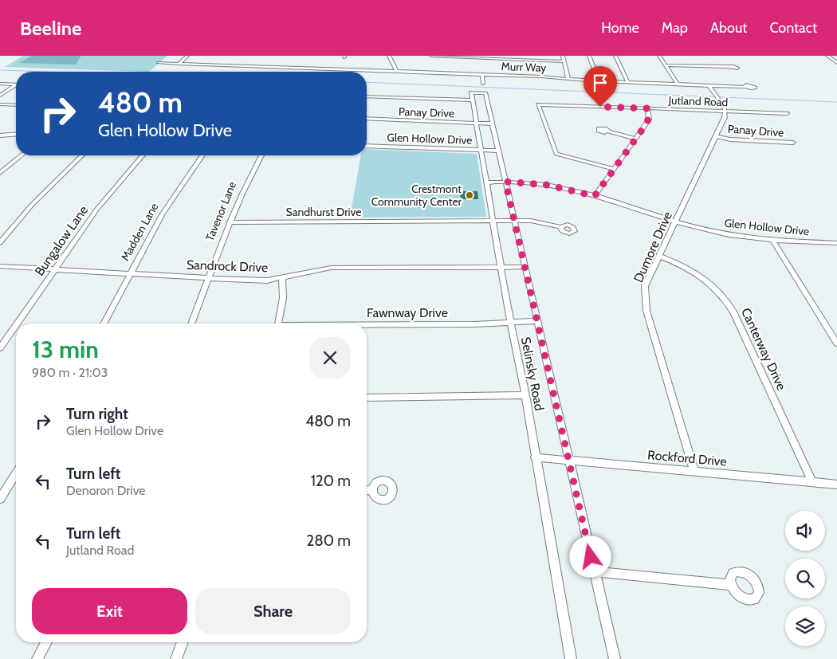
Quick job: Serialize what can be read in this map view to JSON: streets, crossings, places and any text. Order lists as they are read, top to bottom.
{
  "streets": {
    "street": [
      "Murr Way",
      "Jutland Road",
      "Panay Drive",
      "Glen Hollow Drive",
      "Tavenor Lane",
      "Sandhurst Drive",
      "Madden Lane",
      "Bungalow Lane",
      "Dumore Drive",
      "Sandrock Drive",
      "Fawnway Drive",
      "Canterway Drive",
      "Selinsky Road",
      "Rockford Drive"
    ]
  },
  "crossings": [
    ["Jutland Road", "Dumore Drive"],
    ["Panay Drive", "Dumore Drive"],
    ["Panay Drive", "Selinsky Road"],
    ["Glen Hollow Drive", "Dumore Drive"],
    ["Glen Hollow Drive", "Selinsky Road"],
    ["Tavenor Lane", "Sandhurst Drive"],
    ["Tavenor Lane", "Sandrock Drive"],
    ["Sandhurst Drive", "Selinsky Road"],
    ["Madden Lane", "Sandrock Drive"],
    ["Bungalow Lane", "Sandrock Drive"],
    ["Dumore Drive", "Canterway Drive"],
    ["Dumore Drive", "Rockford Drive"],
    ["Sandrock Drive", "Selinsky Road"],
    ["Fawnway Drive", "Selinsky Road"],
    ["Canterway Drive", "Rockford Drive"],
    ["Selinsky Road", "Rockford Drive"]
  ],
  "places": ["Crestmont Community Center"],
  "page": {
    "header": "Beeline",
    "nav": [
      "Home",
      "Map",
      "About",
      "Contact"
    ],
    "turn": ["480 m", "Glen Hollow Drive"],
    "heading": ["13 min", "980 m · 21:03"],
    "list": [
      {
        "name": "Turn right",
        "note": "Glen Hollow Drive",
        "value": "480 m"
      },
      {
        "name": "Turn left",
        "note": "Denoron Drive",
        "value": "120 m"
      },
      {
        "name": "Turn left",
        "note": "Jutland Road",
        "value": "280 m"
      }
    ],
    "buttons": ["Exit", "Share"]
  }
}
